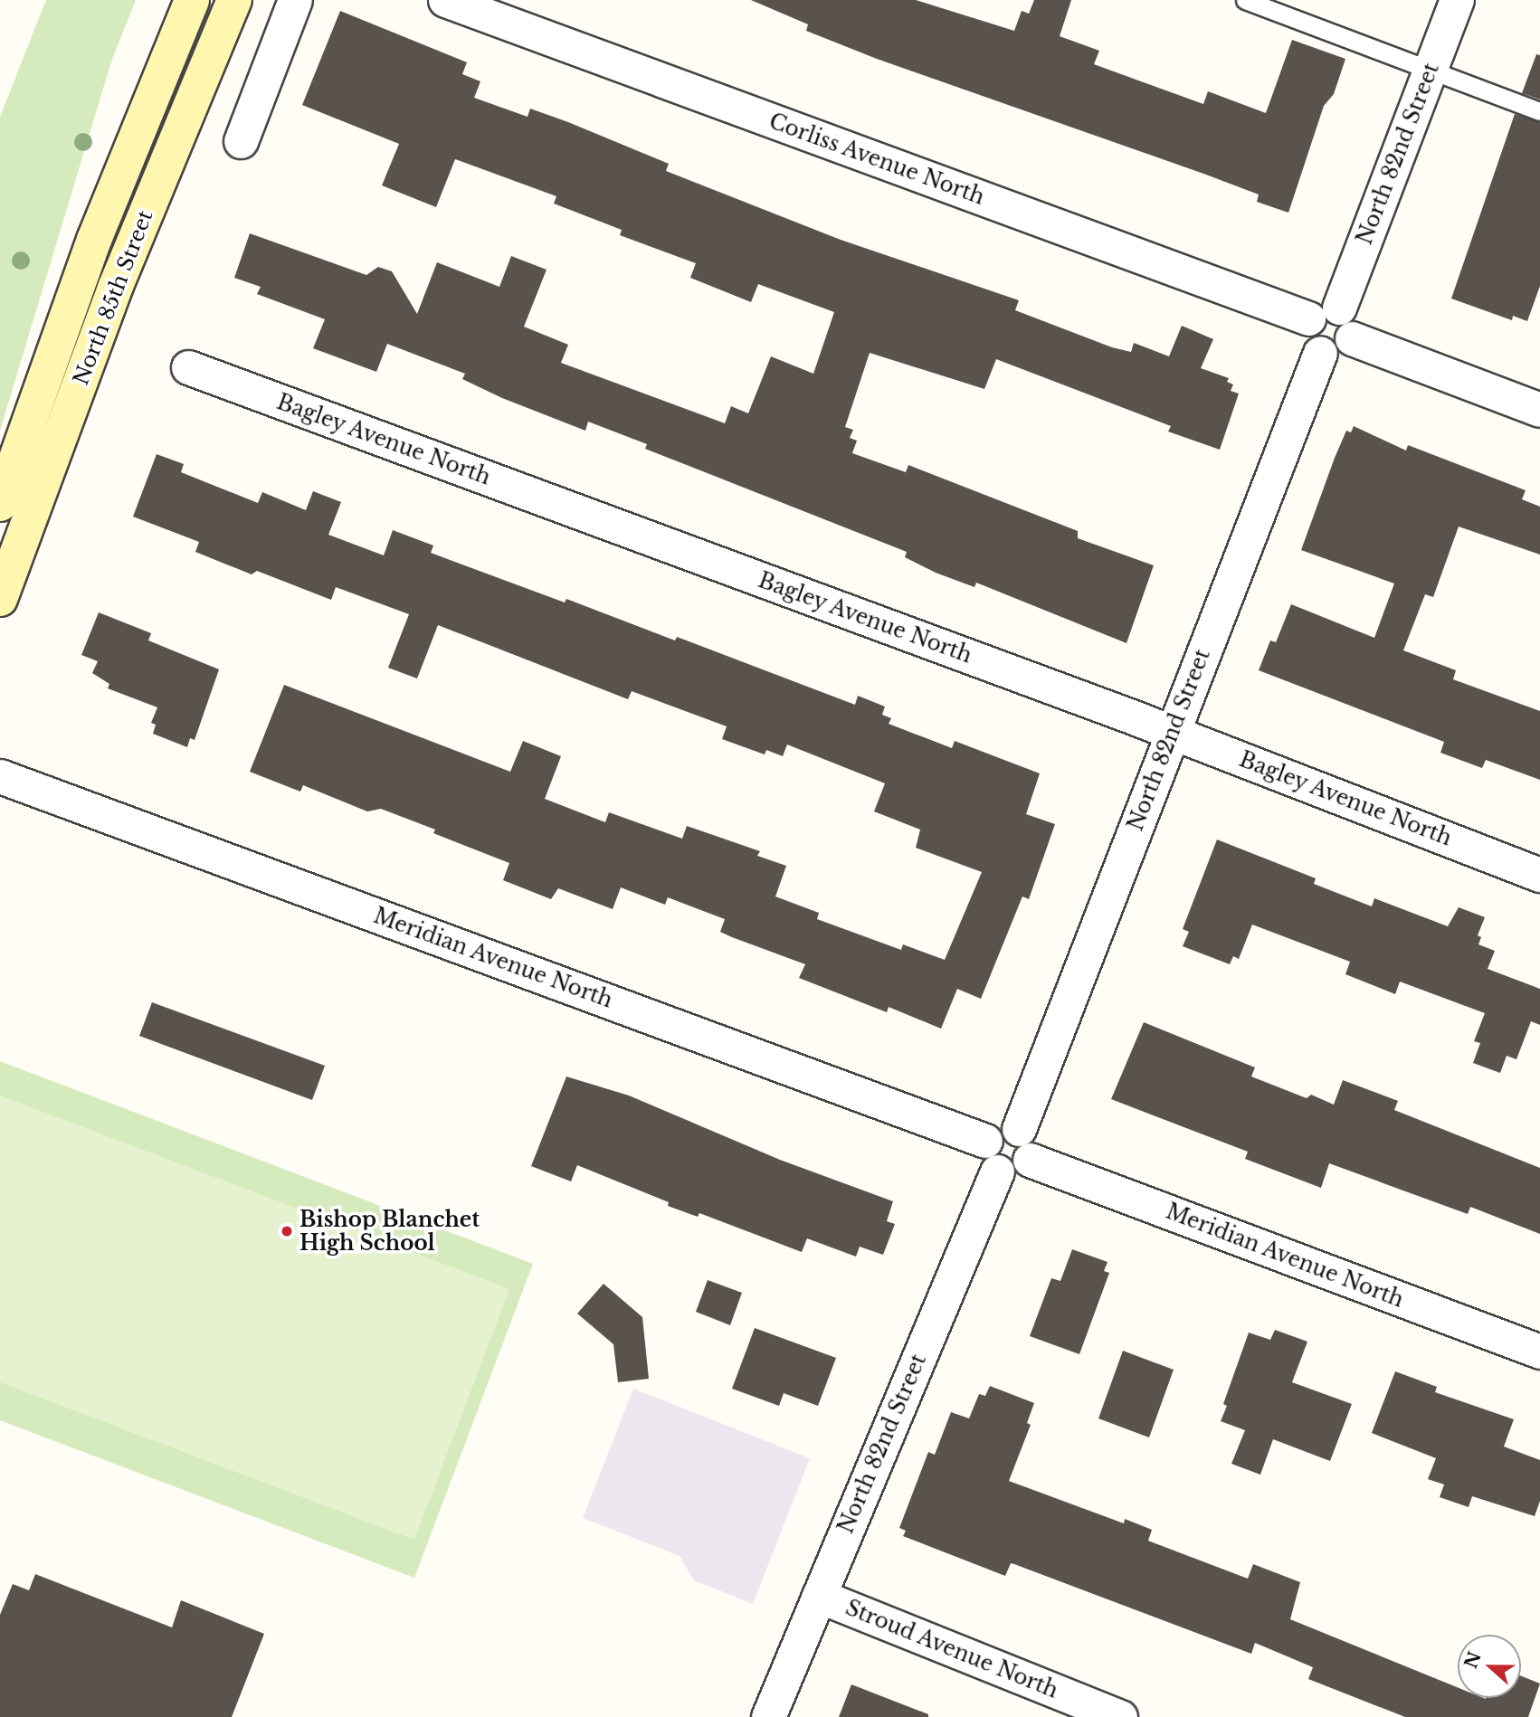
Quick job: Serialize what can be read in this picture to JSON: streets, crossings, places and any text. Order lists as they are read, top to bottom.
{
  "streets": {
    "main road": ["North 85th Street"],
    "street": [
      "North 82nd Street",
      "Corliss Avenue North",
      "Bagley Avenue North",
      "Meridian Avenue North",
      "Stroud Avenue North"
    ]
  },
  "crossings": [
    ["North 82nd Street", "Corliss Avenue North"],
    ["North 82nd Street", "Bagley Avenue North"],
    ["North 82nd Street", "Meridian Avenue North"],
    ["North 82nd Street", "Stroud Avenue North"]
  ],
  "places": ["Bishop Blanchet High School"],
  "north": "left"
}
